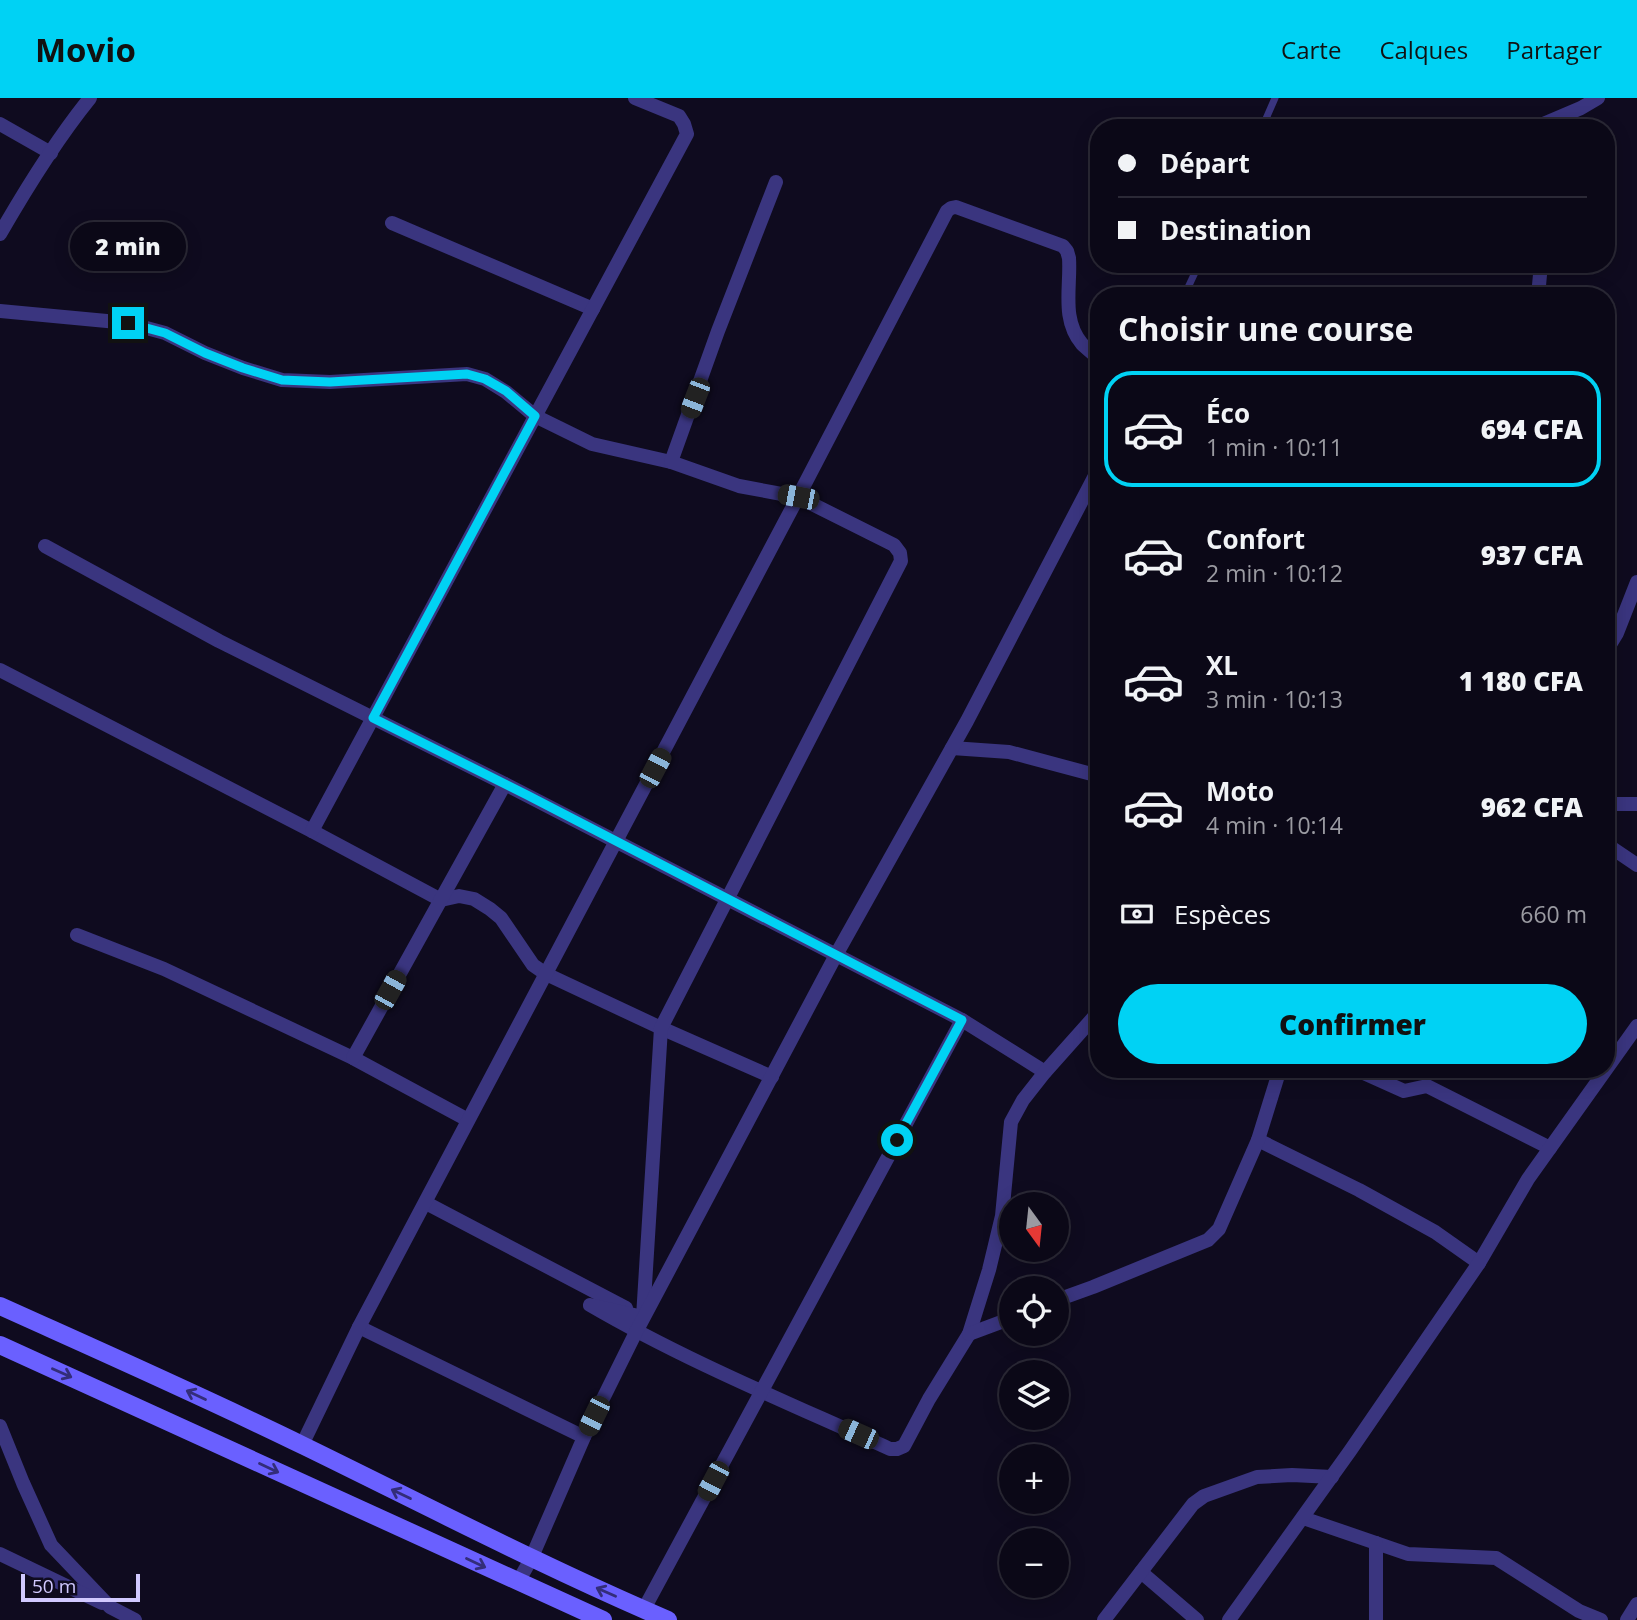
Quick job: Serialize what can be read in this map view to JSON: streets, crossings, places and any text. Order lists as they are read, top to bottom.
{
  "scale_bar": "50 m",
  "north": "bottom",
  "page": {
    "header": "Movio",
    "nav": ["Carte", "Calques", "Partager"],
    "banner": ["Départ", "Destination"],
    "bubble": "2 min",
    "heading": "Choisir une course",
    "list": [
      {
        "name": "Éco",
        "note": "1 min · 10:11",
        "value": "694 CFA"
      },
      {
        "name": "Confort",
        "note": "2 min · 10:12",
        "value": "937 CFA"
      },
      {
        "name": "XL",
        "note": "3 min · 10:13",
        "value": "1 180 CFA"
      },
      {
        "name": "Moto",
        "note": "4 min · 10:14",
        "value": "962 CFA"
      }
    ],
    "pay": ["Espèces", "660 m"],
    "buttons": "Confirmer",
    "map_buttons": ["+", "−"],
    "scale": "50 m"
  }
}
